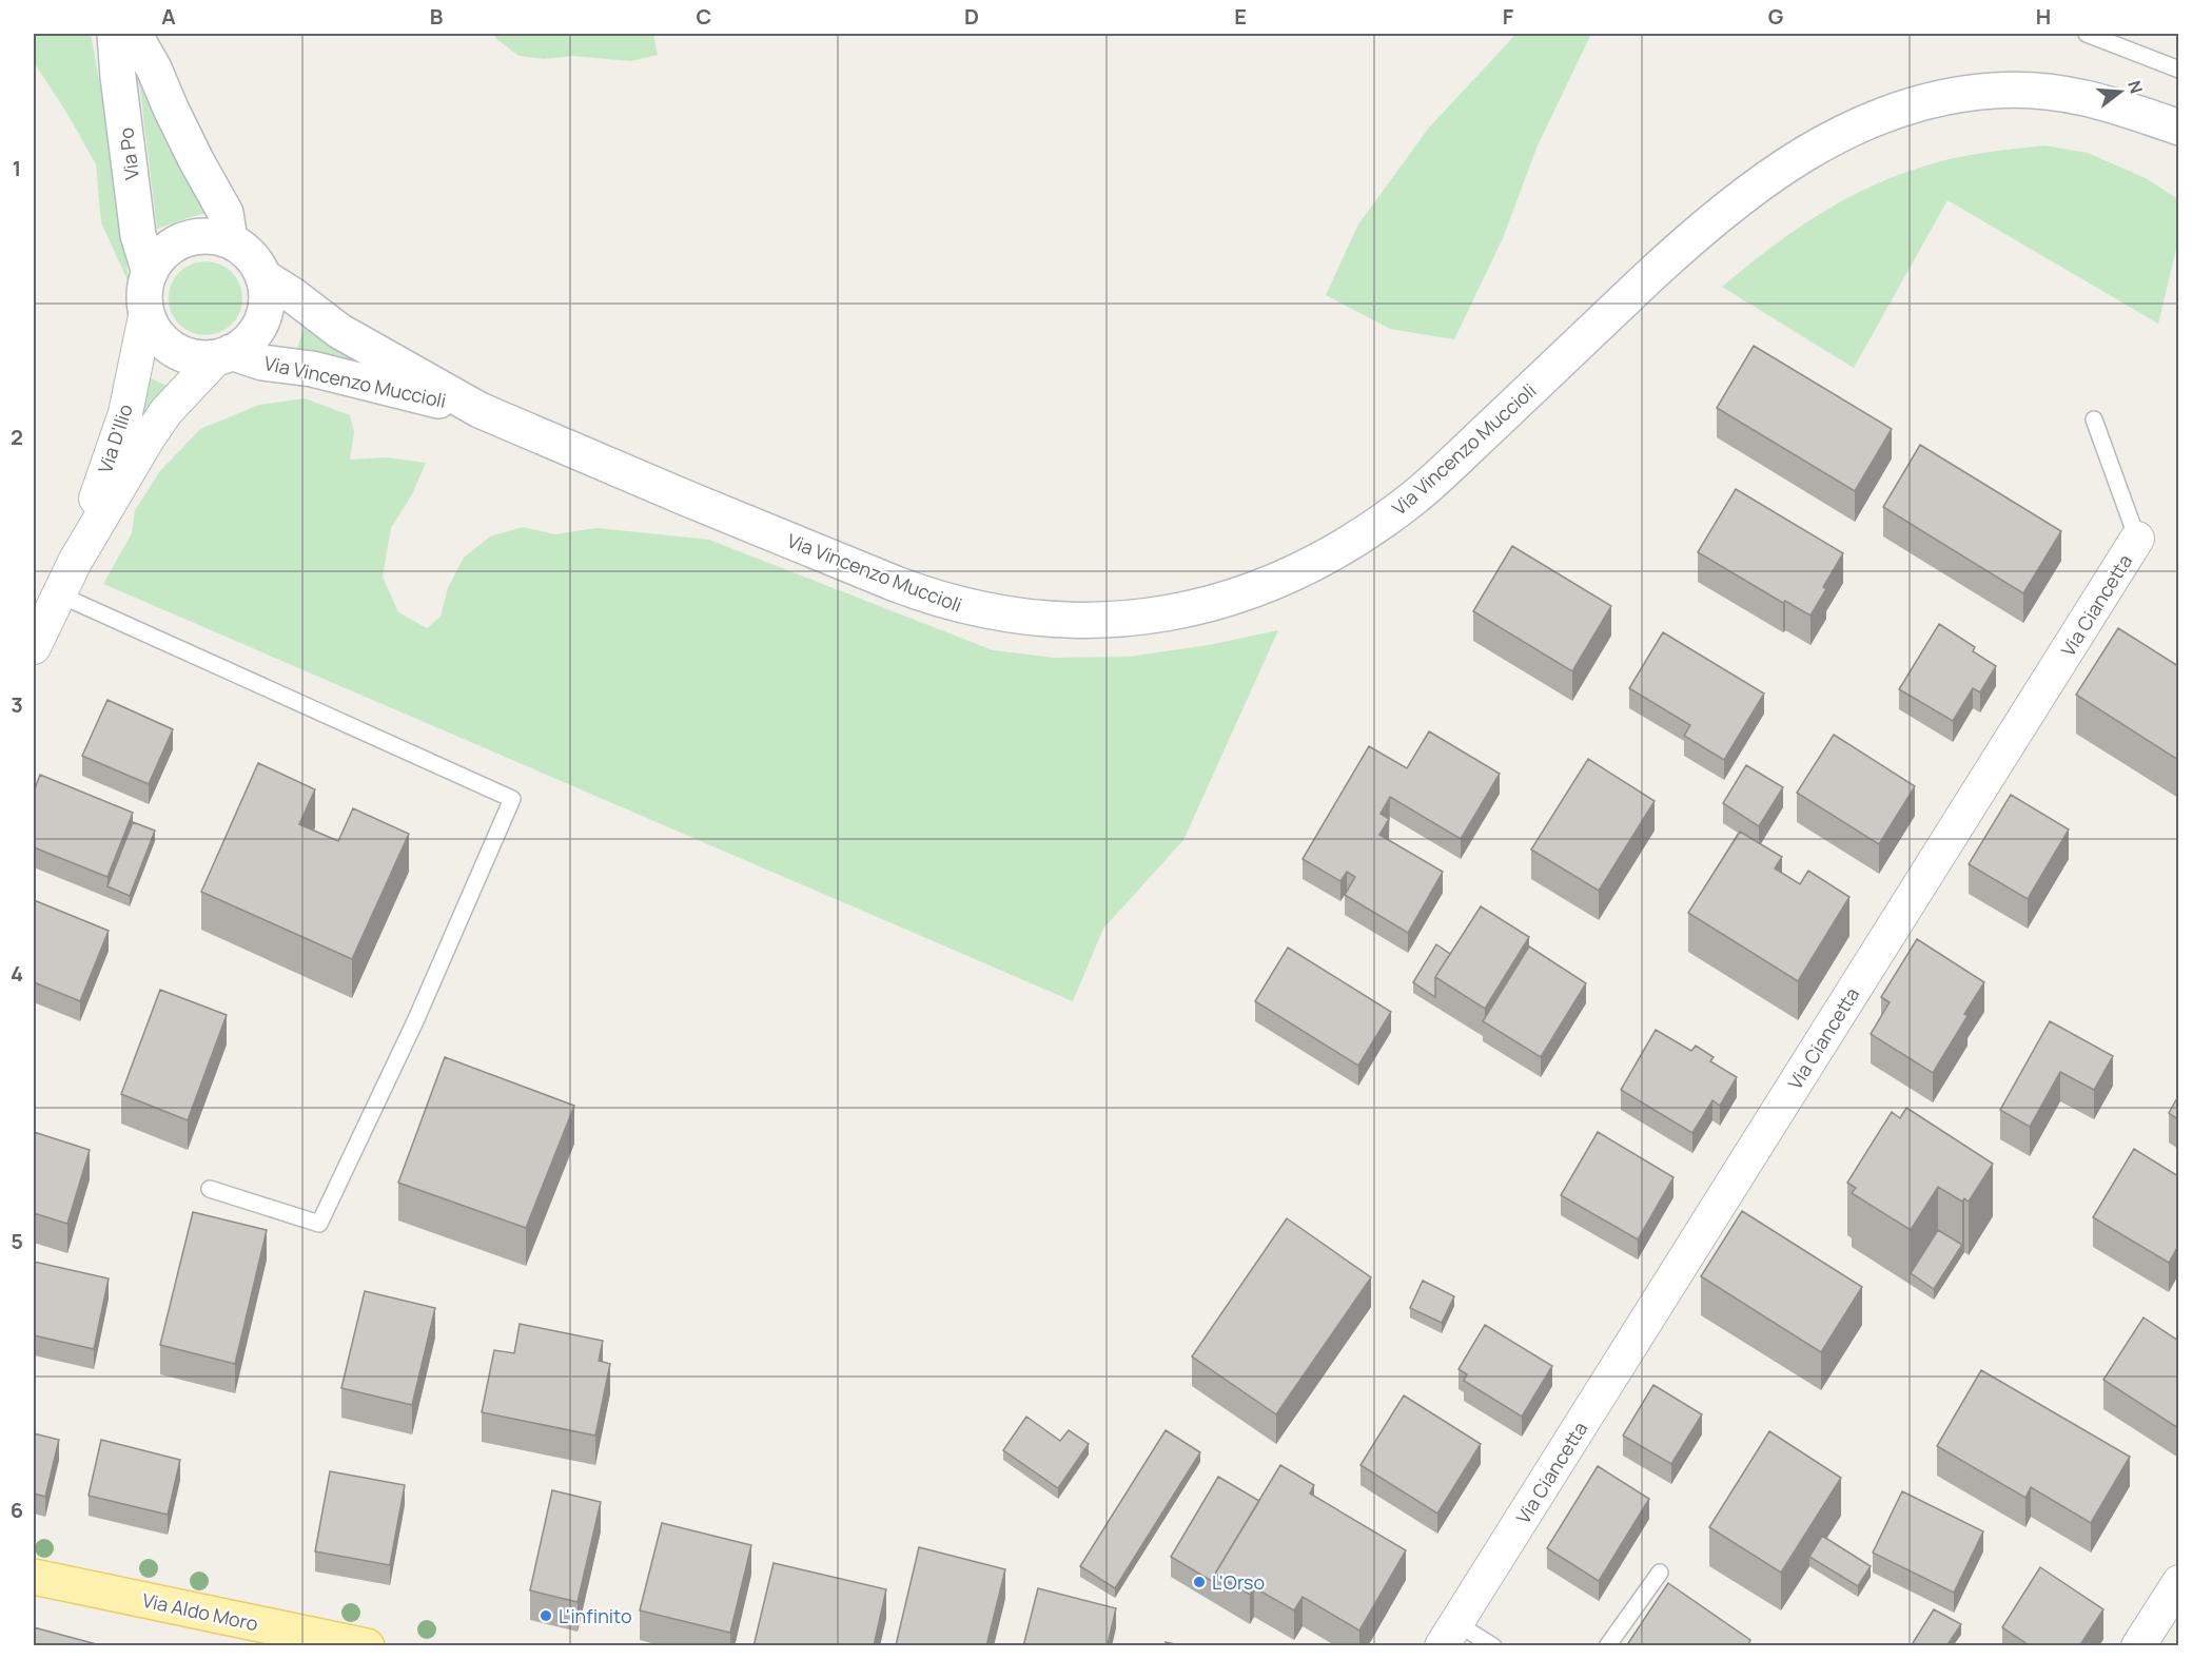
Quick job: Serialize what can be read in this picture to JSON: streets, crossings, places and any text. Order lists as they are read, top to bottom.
{
  "streets": {
    "main road": ["Via Aldo Moro"],
    "street": [
      "Via Po",
      "Via Vincenzo Muccioli",
      "Via D'Ilio",
      "Via Ciancetta"
    ]
  },
  "crossings": [
    ["Via Po", "Via Vincenzo Muccioli"],
    ["Via Po", "Via D'Ilio"],
    ["Via Vincenzo Muccioli", "Via D'Ilio"]
  ],
  "places": ["L'Orso", "L'infinito"],
  "north": "right",
  "grid": {
    "columns": [
      "A",
      "B",
      "C",
      "D",
      "E",
      "F",
      "G",
      "H"
    ],
    "rows": [
      "1",
      "2",
      "3",
      "4",
      "5",
      "6"
    ]
  }
}
